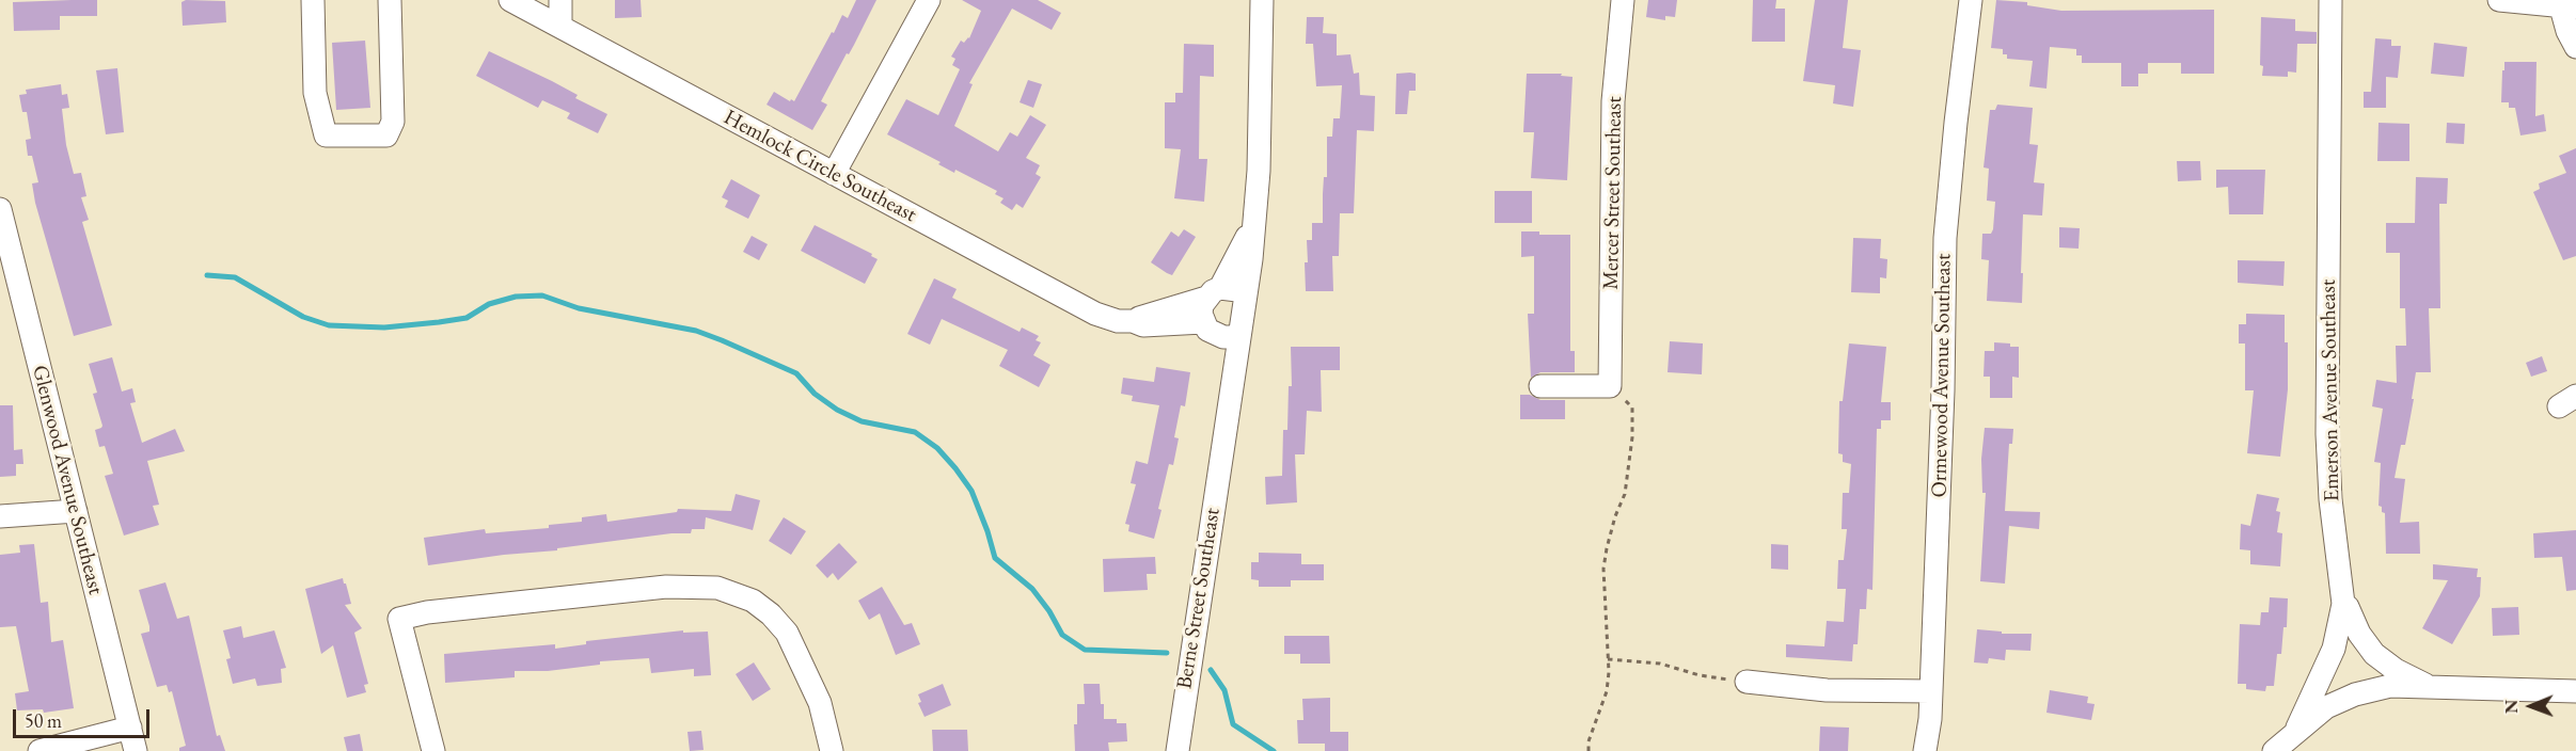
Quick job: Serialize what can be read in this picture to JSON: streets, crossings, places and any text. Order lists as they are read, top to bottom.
{
  "streets": {
    "street": [
      "Hemlock Circle Southeast",
      "Mercer Street Southeast",
      "Ormewood Avenue Southeast",
      "Emerson Avenue Southeast",
      "Glenwood Avenue Southeast",
      "Berne Street Southeast"
    ]
  },
  "crossings": [
    ["Hemlock Circle Southeast", "Berne Street Southeast"]
  ],
  "scale_bar": "50 m",
  "north": "left"
}
